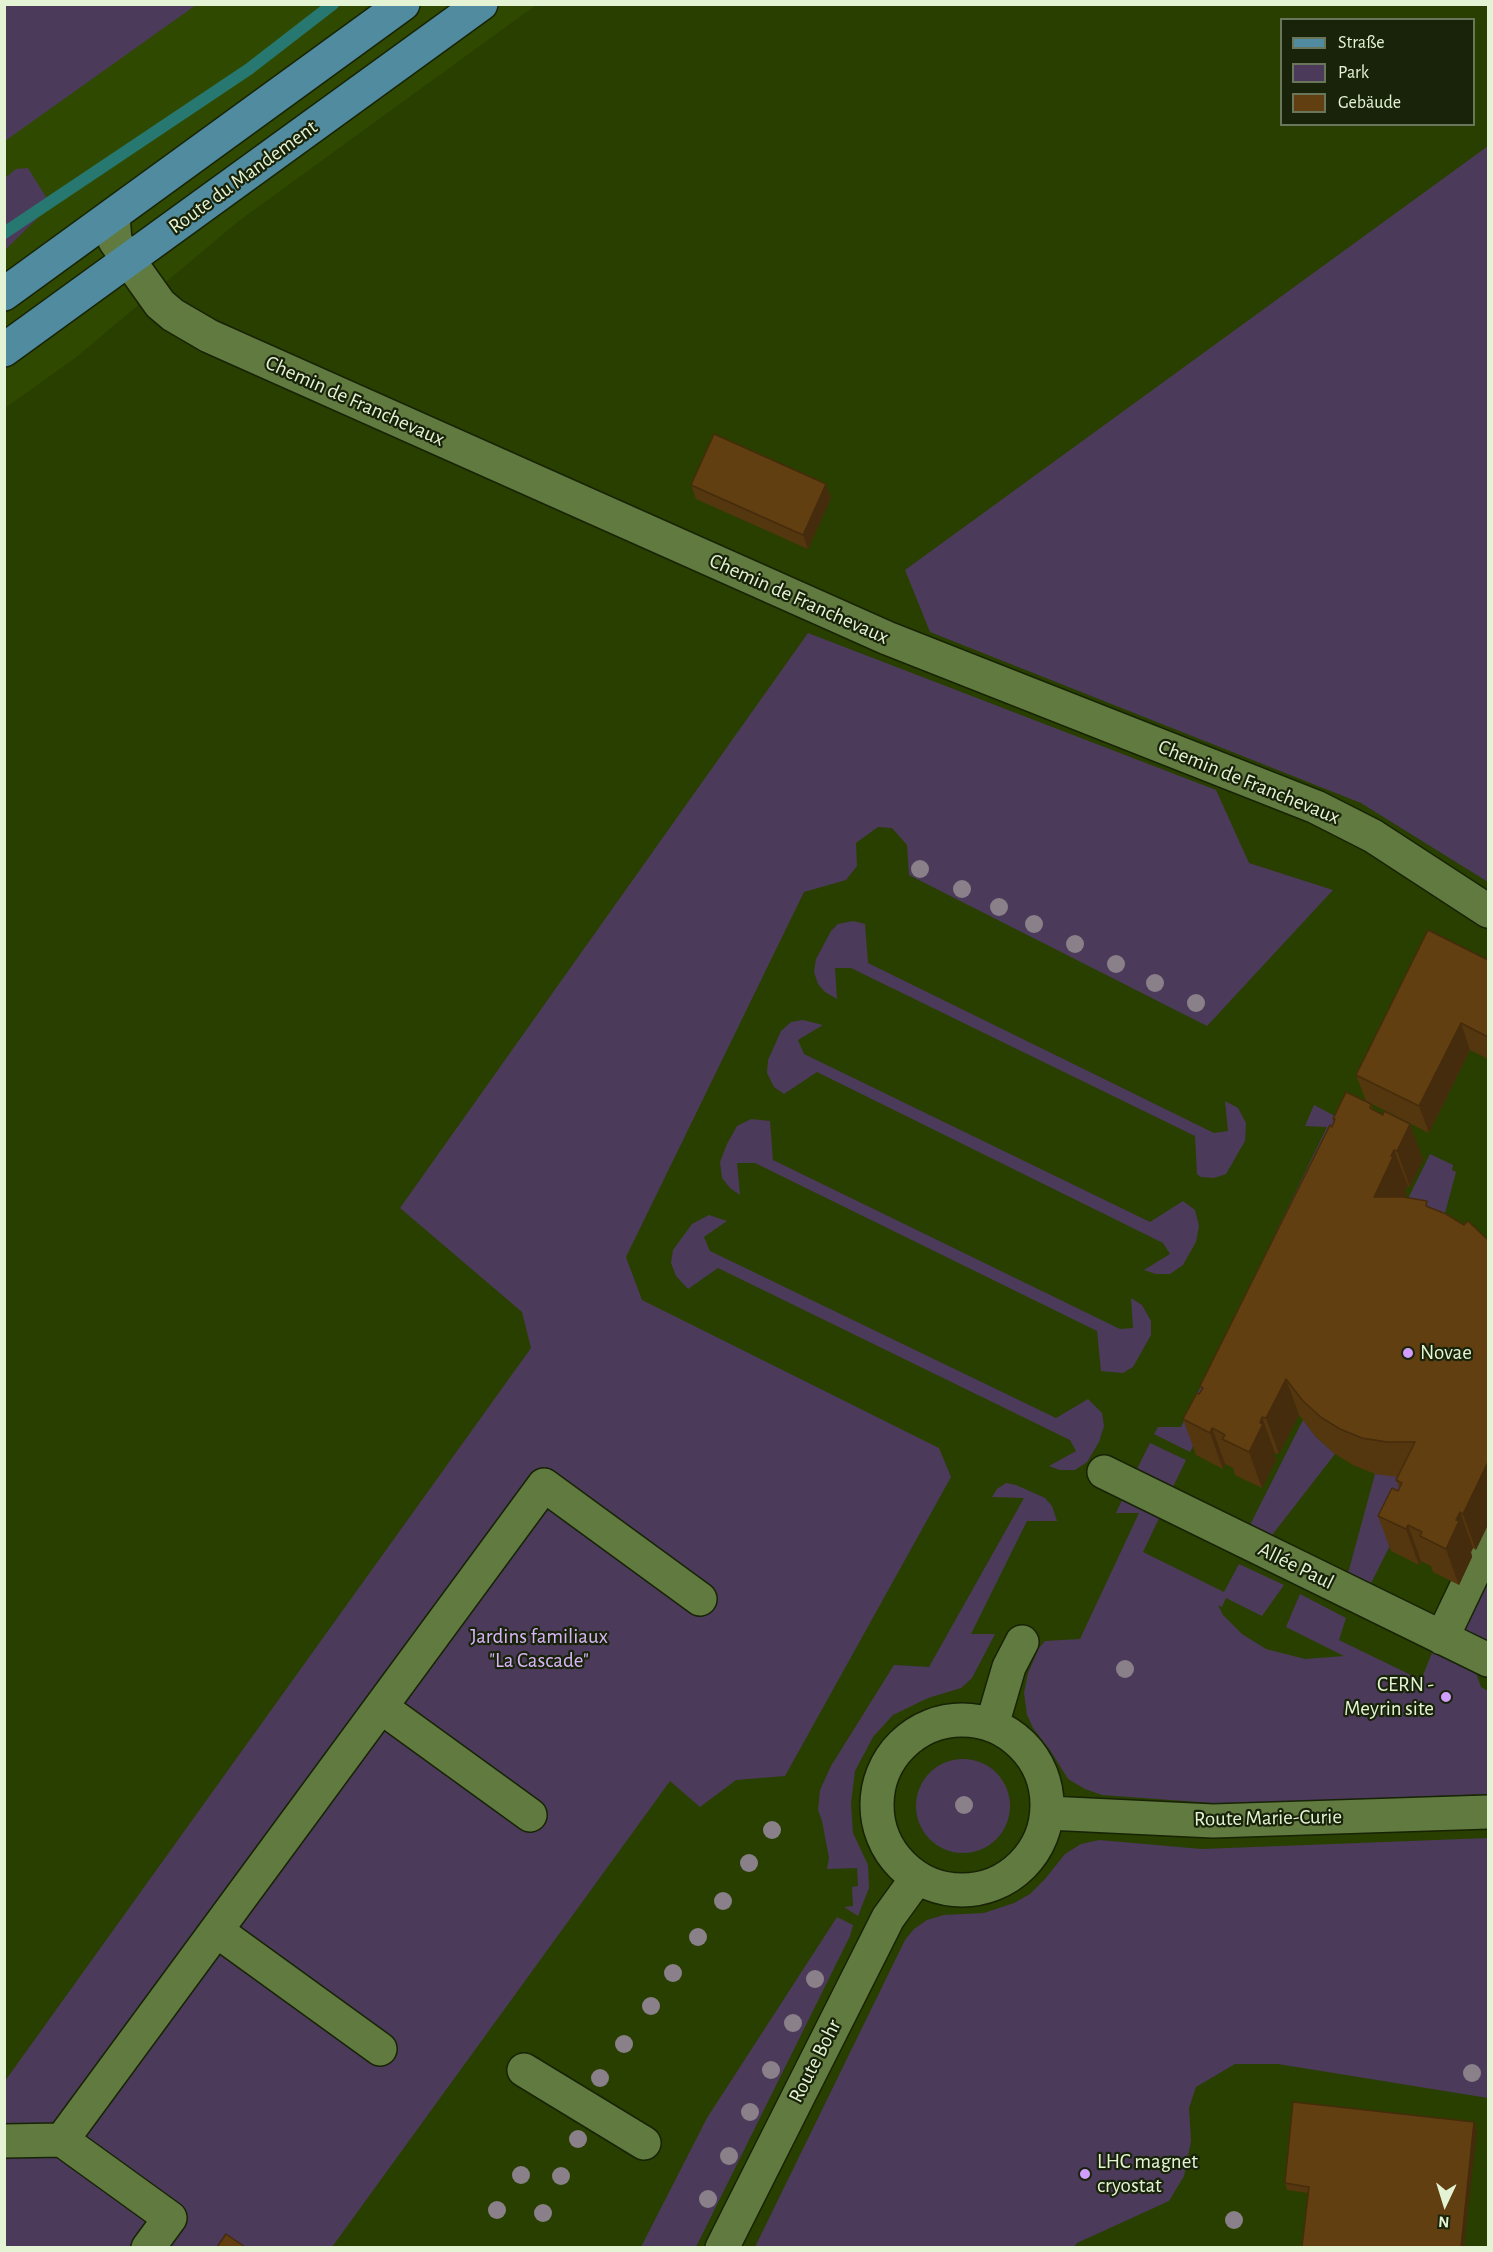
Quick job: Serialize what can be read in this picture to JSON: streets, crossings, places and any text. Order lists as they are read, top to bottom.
{
  "streets": {
    "main road": ["Route du Mandement"],
    "street": [
      "Chemin de Franchevaux",
      "Allée Paul",
      "Route Marie-Curie",
      "Route Bohr"
    ]
  },
  "crossings": [
    ["Route du Mandement", "Chemin de Franchevaux"],
    ["Route Marie-Curie", "Route Bohr"]
  ],
  "parks": ["Jardins familiaux \"La Cascade\""],
  "places": ["Novae", "CERN - Meyrin site", "LHC magnet cryostat"],
  "legend": ["Straße", "Park", "Gebäude"],
  "north": "bottom"
}
